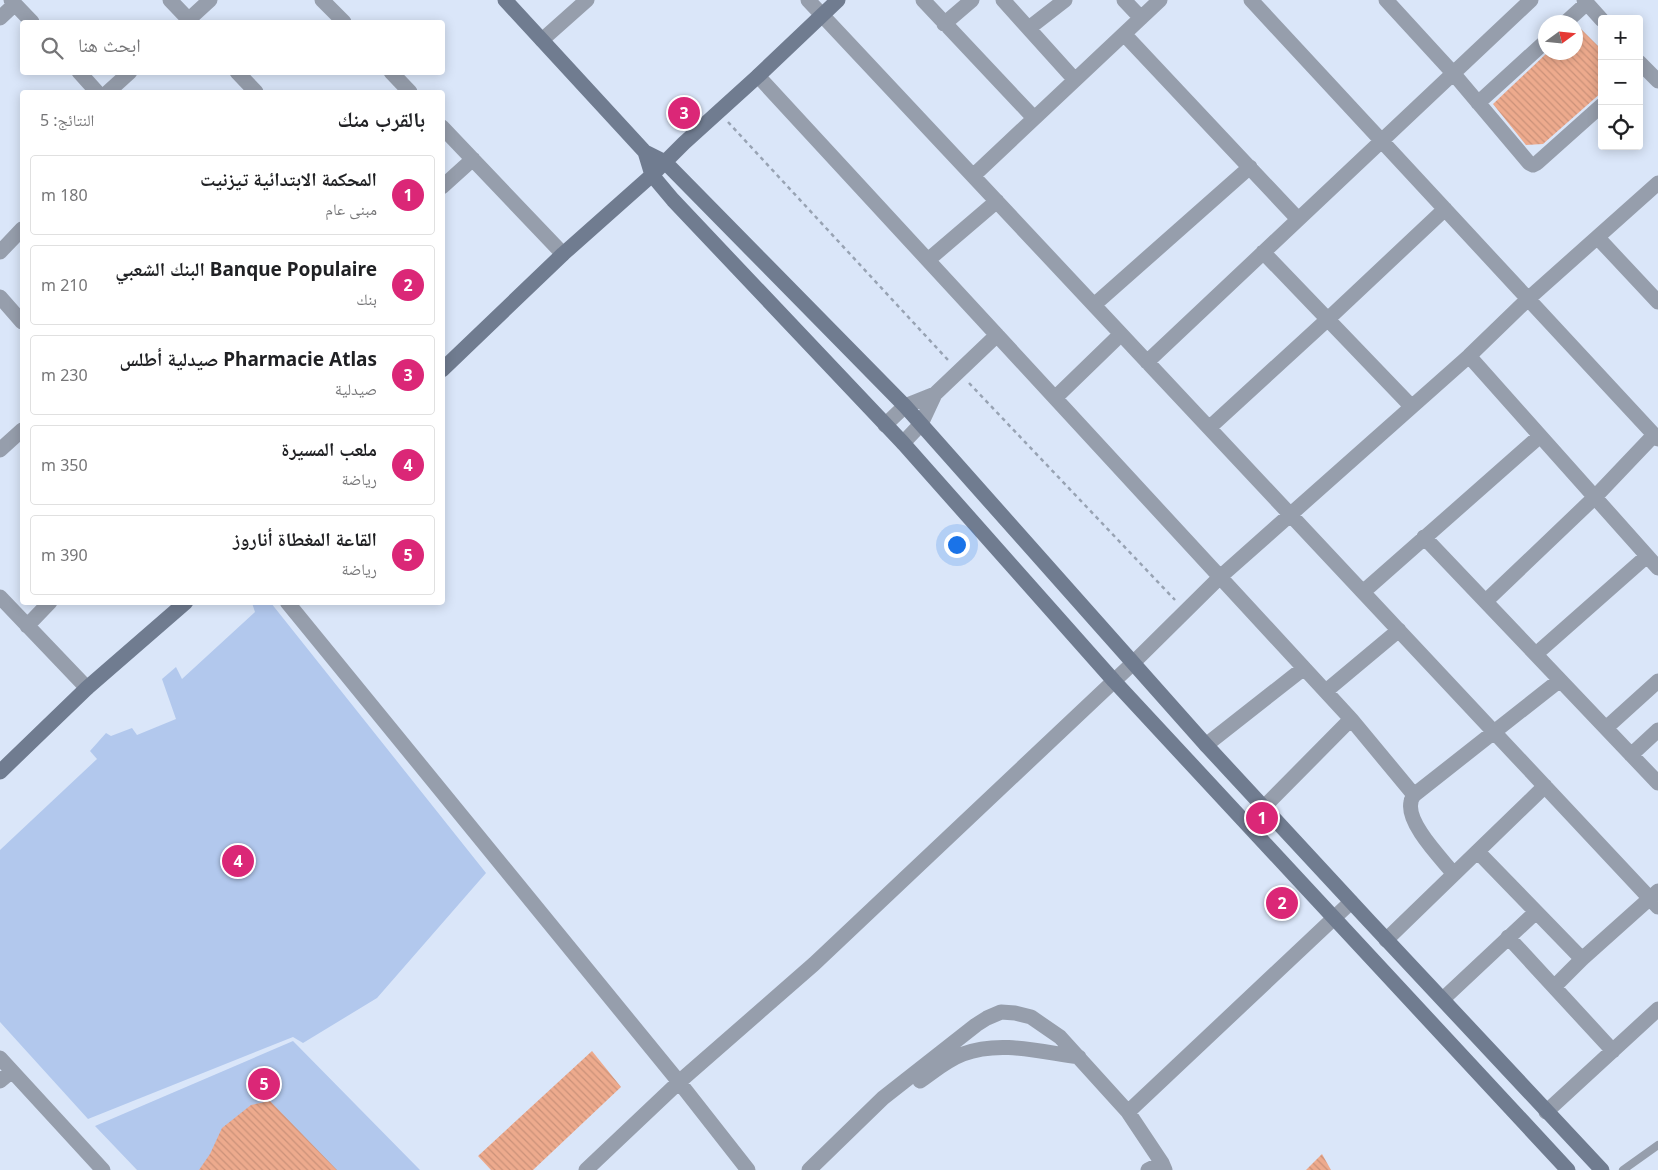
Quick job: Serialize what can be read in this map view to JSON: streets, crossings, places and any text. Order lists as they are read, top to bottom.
{
  "north": "right",
  "page": {
    "map_buttons": ["+", "−"],
    "search": "ابحث هنا",
    "heading": ["بالقرب منك", "النتائج: 5"],
    "pins": [
      "3",
      "1",
      "4",
      "2",
      "5"
    ],
    "list": [
      {
        "mark": "1",
        "name": "المحكمة الابتدائية تيزنيت",
        "note": "مبنى عام",
        "value": "180 m"
      },
      {
        "mark": "2",
        "name": "Banque Populaire البنك الشعبي",
        "note": "بنك",
        "value": "210 m"
      },
      {
        "mark": "3",
        "name": "Pharmacie Atlas صيدلية أطلس",
        "note": "صيدلية",
        "value": "230 m"
      },
      {
        "mark": "4",
        "name": "ملعب المسيرة",
        "note": "رياضة",
        "value": "350 m"
      },
      {
        "mark": "5",
        "name": "القاعة المغطاة أناروز",
        "note": "رياضة",
        "value": "390 m"
      }
    ]
  }
}
